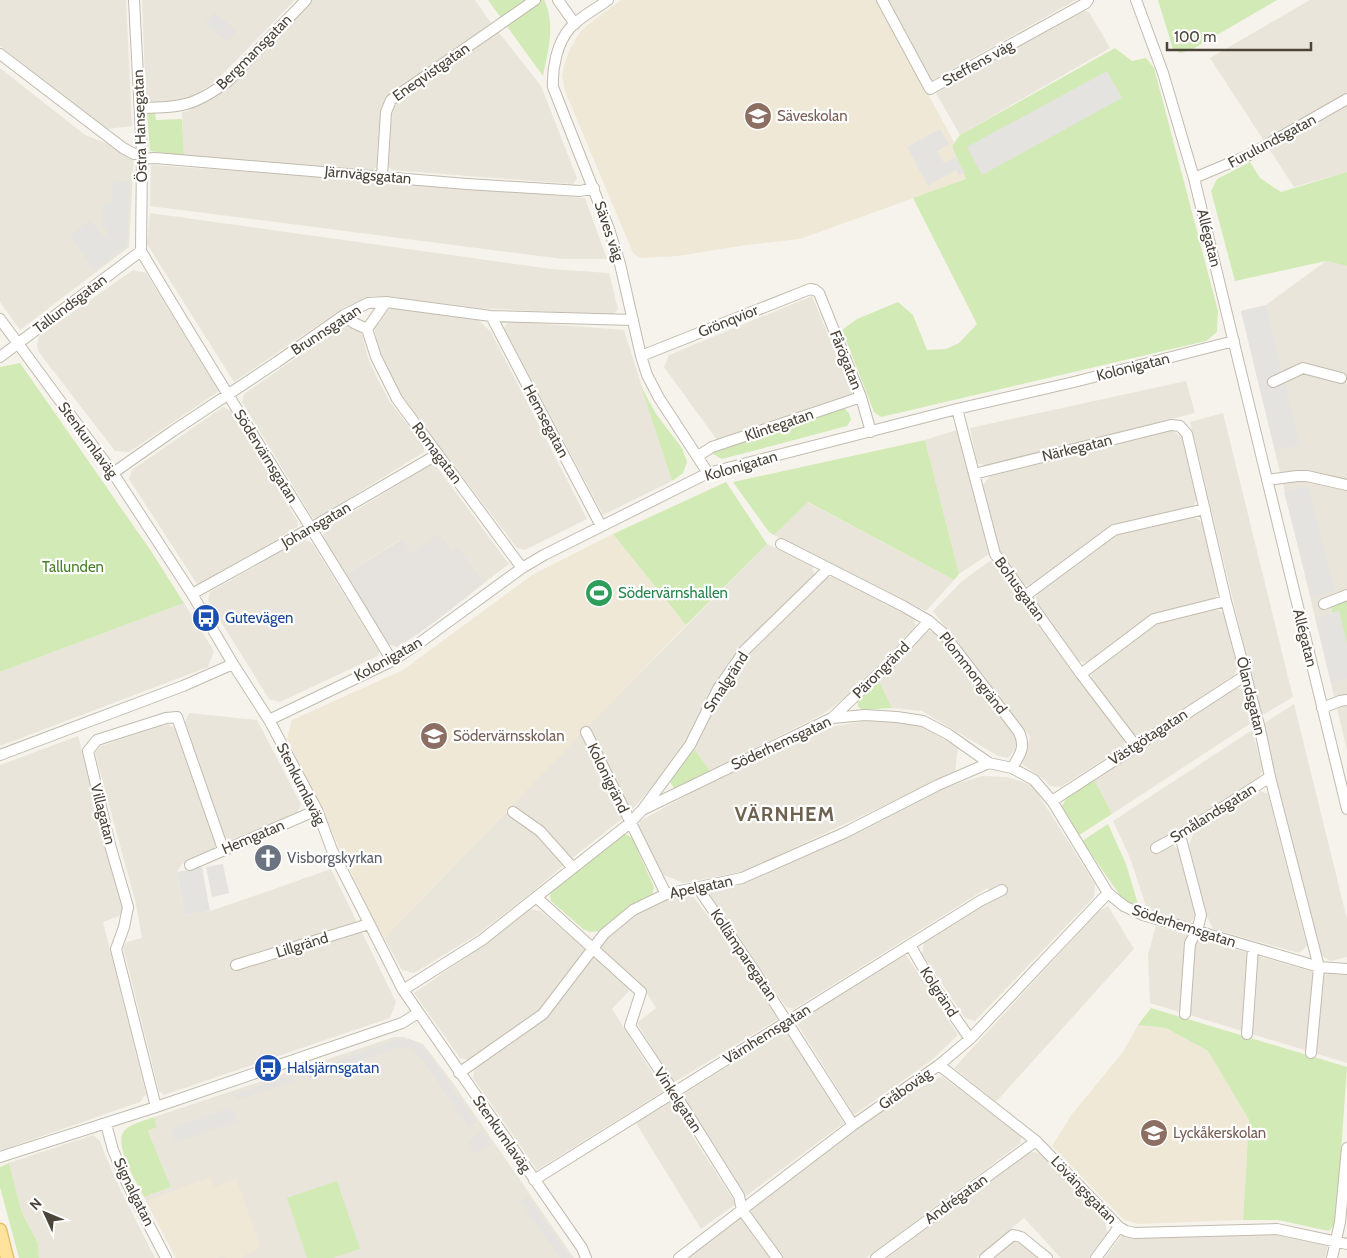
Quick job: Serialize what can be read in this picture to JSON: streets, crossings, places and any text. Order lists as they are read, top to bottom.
{
  "streets": {
    "street": [
      "Bergmansgatan",
      "Steffens väg",
      "Eneqvistgatan",
      "Östra Hansegatan",
      "Furulundsgatan",
      "Järnvägsgatan",
      "Säves väg",
      "Allégatan",
      "Tallundsgatan",
      "Grönqvior",
      "Brunnsgatan",
      "Fårögatan",
      "Kolonigatan",
      "Hemsegatan",
      "Klintegatan",
      "Stenkumlaväg",
      "Närkegatan",
      "Romagatan",
      "Södervärnsgatan",
      "Johansgatan",
      "Bohusgatan",
      "Pärongränd",
      "Plommongränd",
      "Smalgränd",
      "Ölandsgatan",
      "Västgötagatan",
      "Söderhemsgatan",
      "Kolonigränd",
      "Smålandsgatan",
      "Villagatan",
      "Hemgatan",
      "Apelgatan",
      "Lillgränd",
      "Kollämparegatan",
      "Kolgränd",
      "Värnhemsgatan",
      "Gråboväg",
      "Vinkelgatan",
      "Lövängsgatan",
      "Signalgatan",
      "Andrégatan"
    ]
  },
  "crossings": [
    ["Bergmansgatan", "Östra Hansegatan"],
    ["Eneqvistgatan", "Järnvägsgatan"],
    ["Östra Hansegatan", "Järnvägsgatan"],
    ["Östra Hansegatan", "Tallundsgatan"],
    ["Östra Hansegatan", "Södervärnsgatan"],
    ["Furulundsgatan", "Allégatan"],
    ["Järnvägsgatan", "Säves väg"],
    ["Säves väg", "Grönqvior"],
    ["Säves väg", "Brunnsgatan"],
    ["Säves väg", "Kolonigatan"],
    ["Säves väg", "Klintegatan"],
    ["Allégatan", "Kolonigatan"],
    ["Tallundsgatan", "Stenkumlaväg"],
    ["Tallundsgatan", "Södervärnsgatan"],
    ["Grönqvior", "Fårögatan"],
    ["Brunnsgatan", "Hemsegatan"],
    ["Brunnsgatan", "Stenkumlaväg"],
    ["Brunnsgatan", "Södervärnsgatan"],
    ["Fårögatan", "Kolonigatan"],
    ["Fårögatan", "Klintegatan"],
    ["Kolonigatan", "Hemsegatan"],
    ["Kolonigatan", "Stenkumlaväg"],
    ["Kolonigatan", "Romagatan"],
    ["Kolonigatan", "Södervärnsgatan"],
    ["Kolonigatan", "Bohusgatan"],
    ["Stenkumlaväg", "Johansgatan"],
    ["Stenkumlaväg", "Söderhemsgatan"],
    ["Stenkumlaväg", "Hemgatan"],
    ["Stenkumlaväg", "Apelgatan"],
    ["Stenkumlaväg", "Lillgränd"],
    ["Stenkumlaväg", "Värnhemsgatan"],
    ["Närkegatan", "Bohusgatan"],
    ["Närkegatan", "Ölandsgatan"],
    ["Romagatan", "Johansgatan"],
    ["Södervärnsgatan", "Johansgatan"],
    ["Bohusgatan", "Västgötagatan"],
    ["Pärongränd", "Plommongränd"],
    ["Pärongränd", "Söderhemsgatan"],
    ["Plommongränd", "Smalgränd"],
    ["Plommongränd", "Söderhemsgatan"],
    ["Smalgränd", "Söderhemsgatan"],
    ["Ölandsgatan", "Västgötagatan"],
    ["Ölandsgatan", "Söderhemsgatan"],
    ["Ölandsgatan", "Smålandsgatan"],
    ["Västgötagatan", "Söderhemsgatan"],
    ["Söderhemsgatan", "Kolonigränd"],
    ["Söderhemsgatan", "Apelgatan"],
    ["Söderhemsgatan", "Gråboväg"],
    ["Kolonigränd", "Apelgatan"],
    ["Villagatan", "Hemgatan"],
    ["Apelgatan", "Kollämparegatan"],
    ["Apelgatan", "Vinkelgatan"],
    ["Kollämparegatan", "Värnhemsgatan"],
    ["Kollämparegatan", "Gråboväg"],
    ["Kolgränd", "Värnhemsgatan"],
    ["Kolgränd", "Gråboväg"],
    ["Värnhemsgatan", "Vinkelgatan"],
    ["Gråboväg", "Vinkelgatan"],
    ["Gråboväg", "Lövängsgatan"],
    ["Lövängsgatan", "Andrégatan"]
  ],
  "districts": ["VÄRNHEM"],
  "parks": ["Tallunden"],
  "places": {
    "school or university": ["Säveskolan", "Södervärnsskolan", "Lyckåkerskolan"],
    "sports": ["Södervärnshallen"],
    "bus stop": ["Gutevägen", "Halsjärnsgatan"],
    "church": ["Visborgskyrkan"]
  },
  "scale_bar": "100 m",
  "north": "top left"
}
